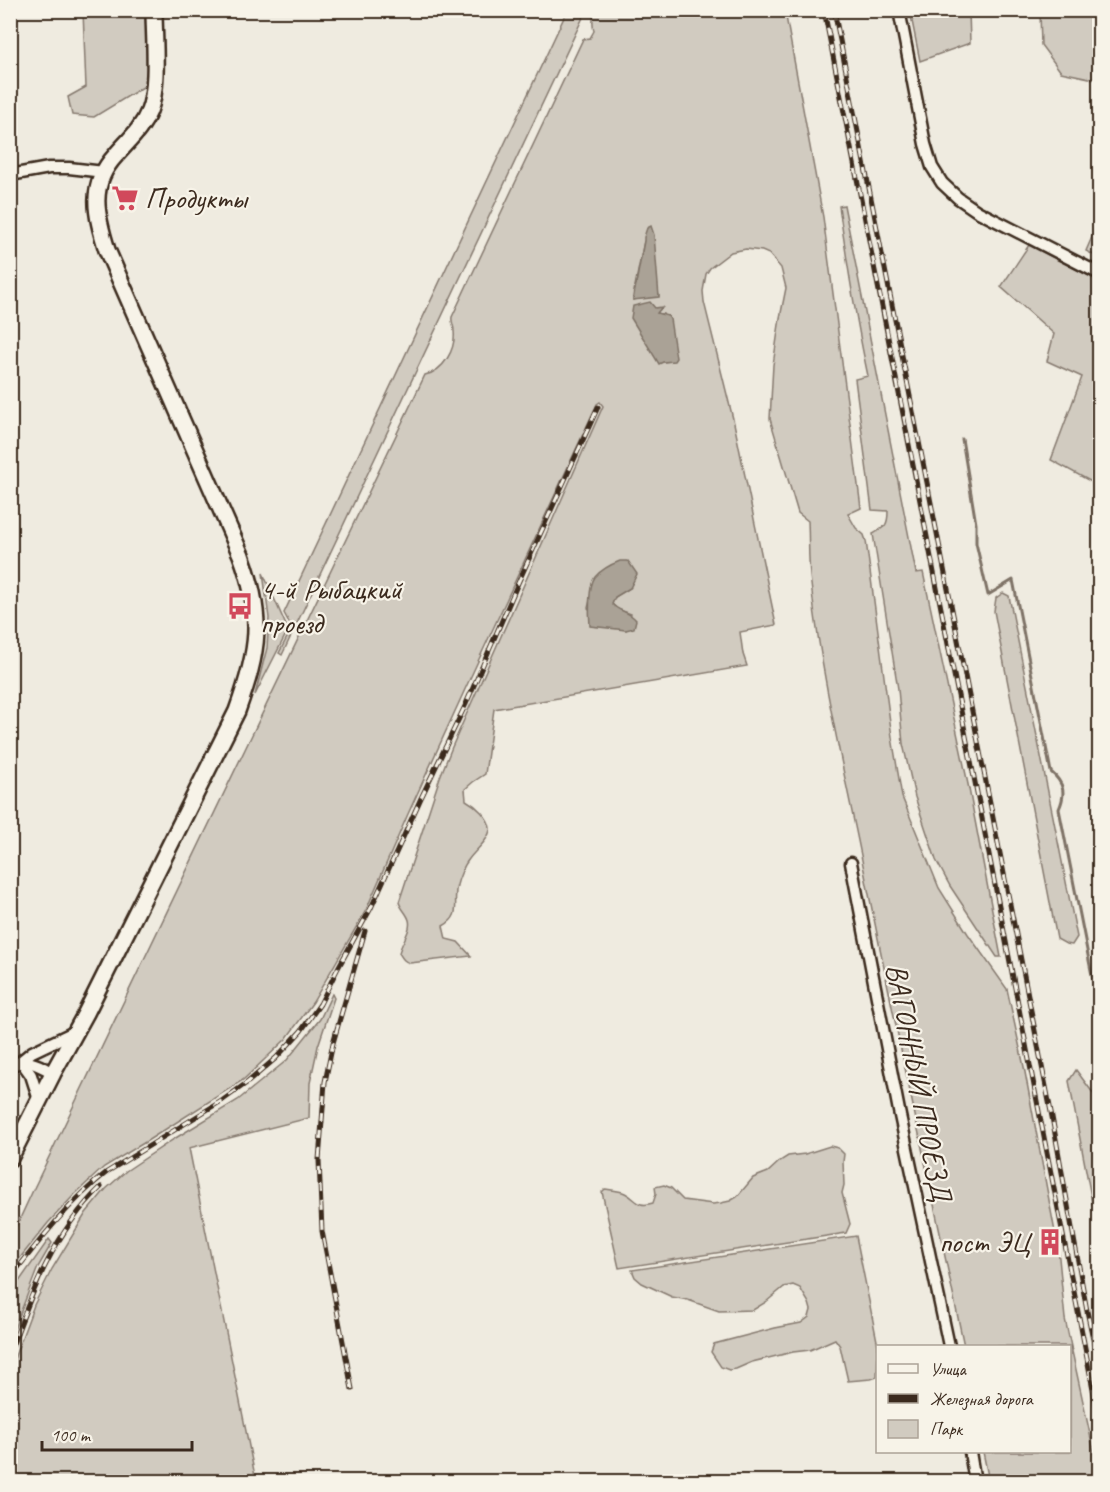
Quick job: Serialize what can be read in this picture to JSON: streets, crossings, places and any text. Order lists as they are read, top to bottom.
{
  "streets": {
    "street": ["ВАГОННЫЙ ПРОЕЗД"]
  },
  "places": {
    "supermarket": ["Продукты"],
    "bus stop": ["4-й Рыбацкий проезд"],
    "building": ["пост ЭЦ"]
  },
  "legend": ["Улица", "Железная дорога", "Парк"],
  "scale_bar": "100 m"
}
